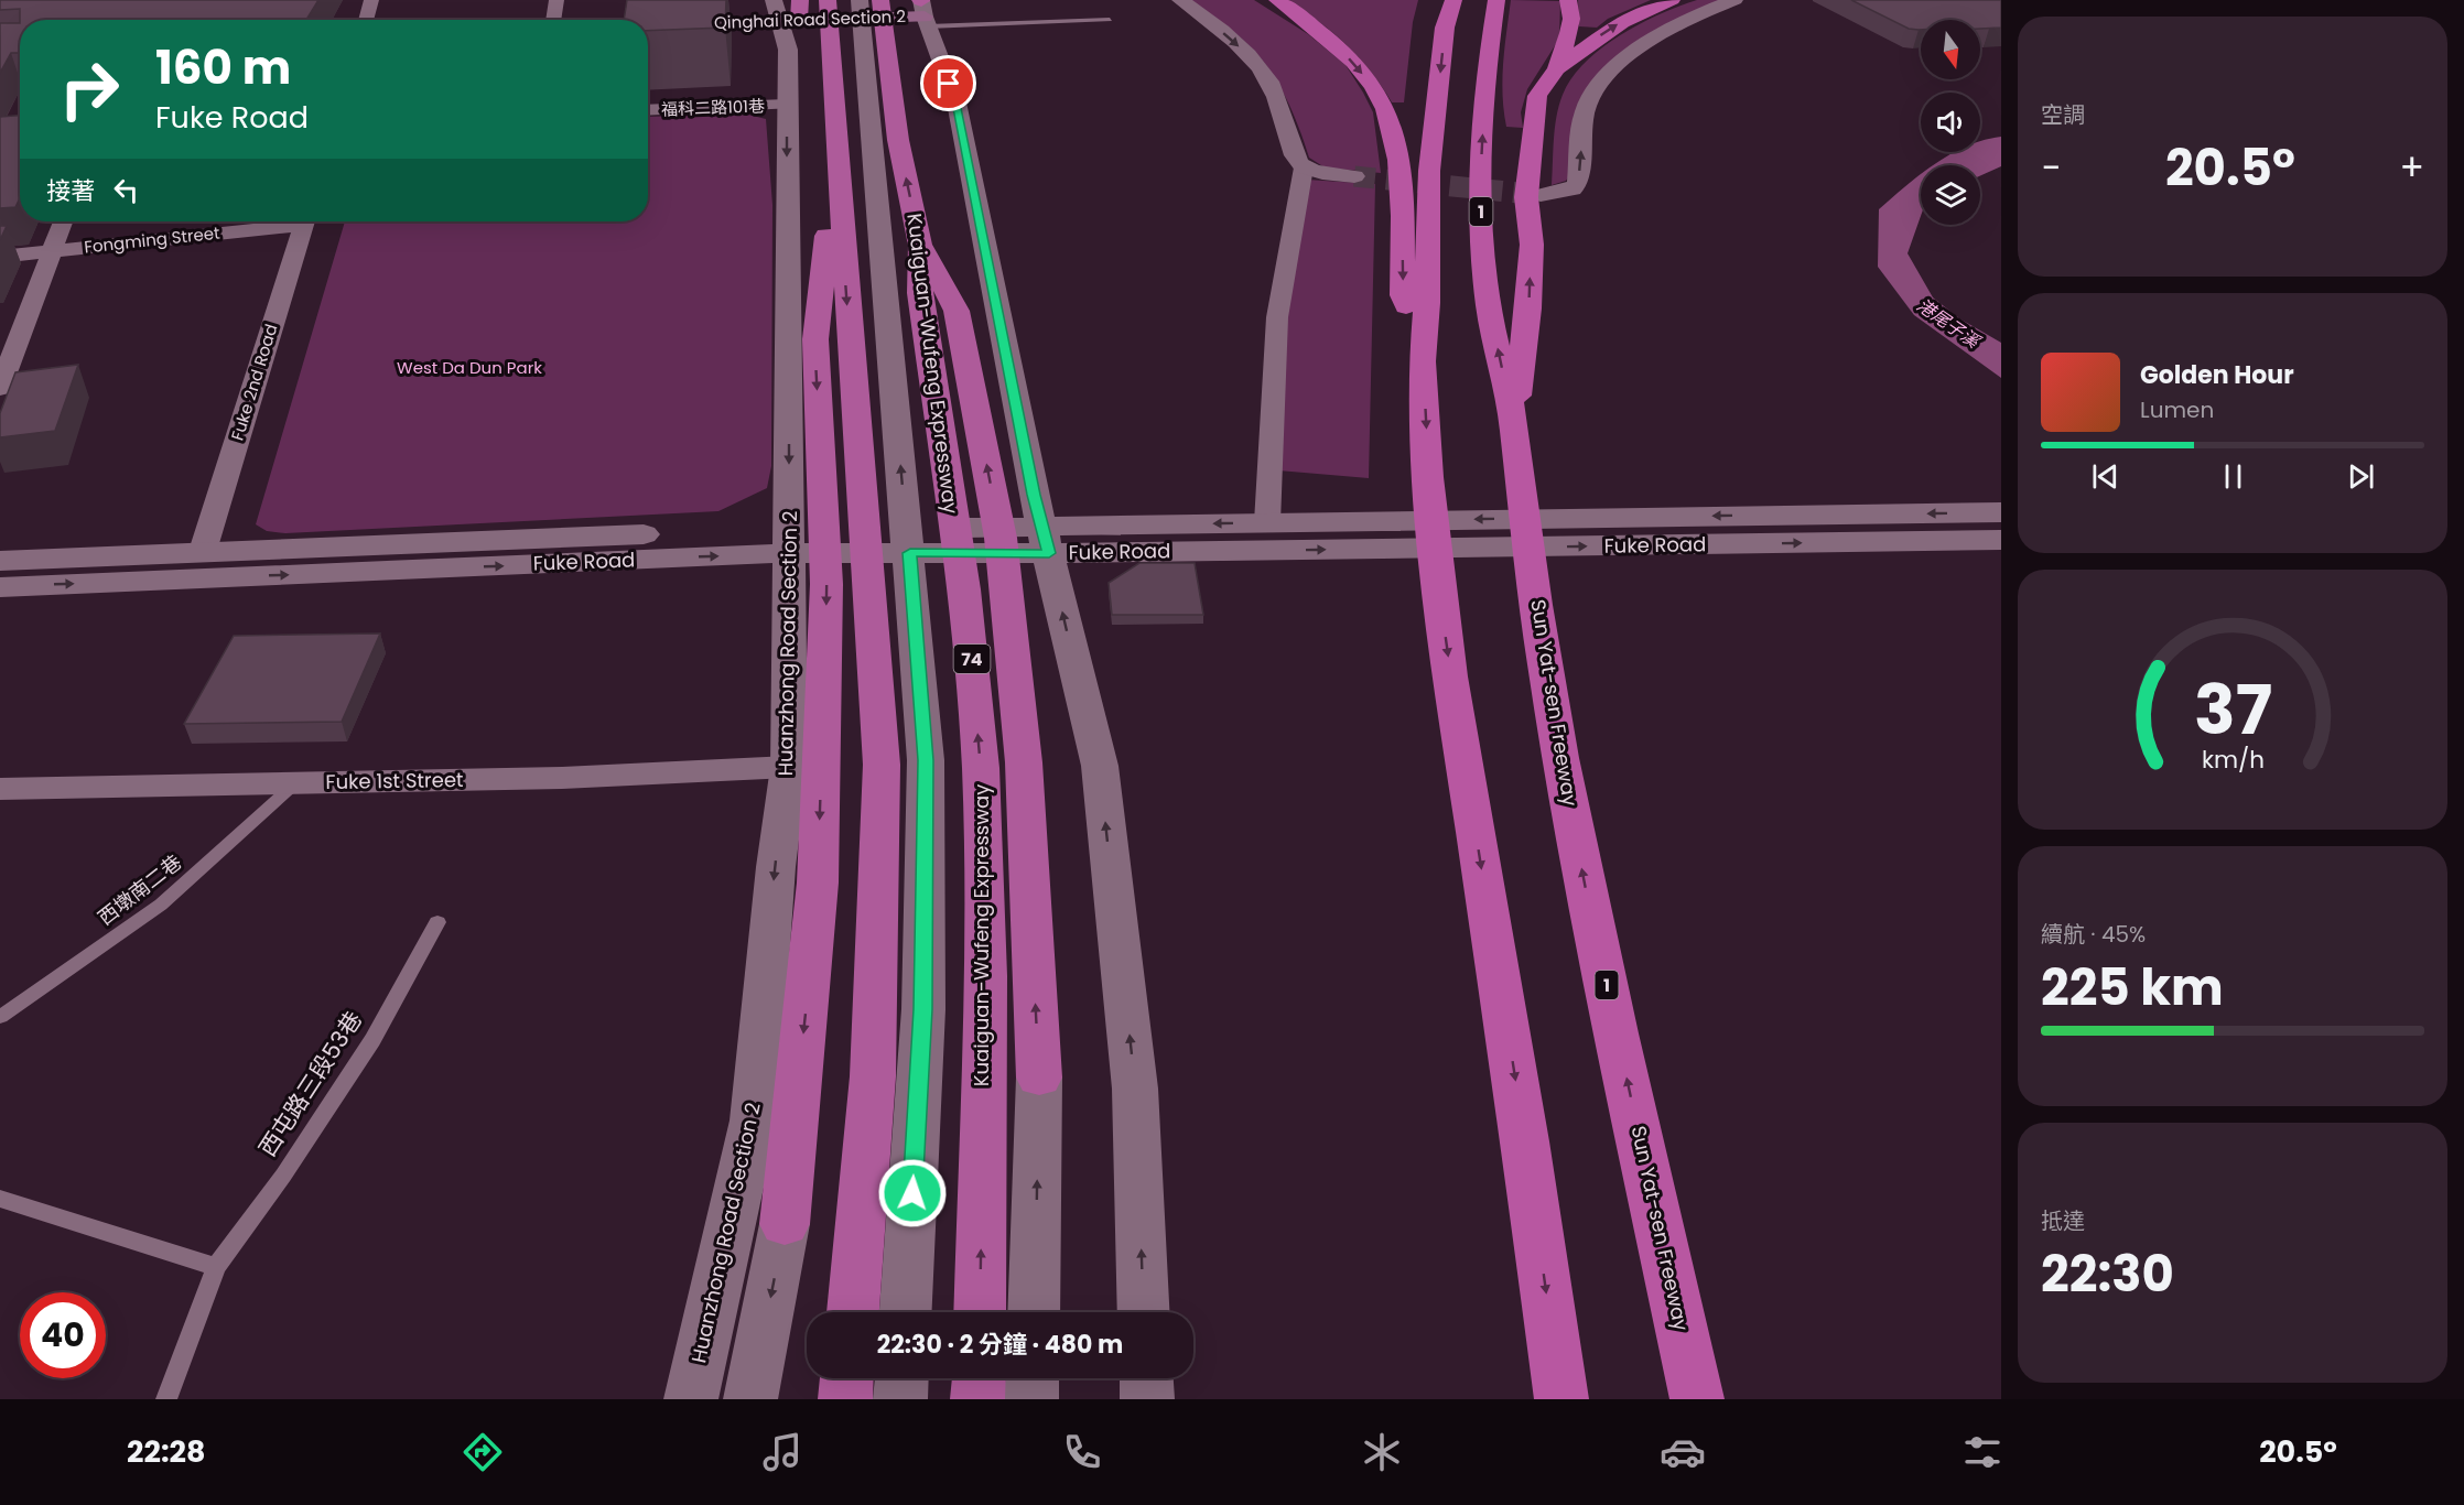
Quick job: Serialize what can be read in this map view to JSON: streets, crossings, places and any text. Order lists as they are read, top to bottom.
{
  "streets": {
    "highway": [
      "1",
      "Kuaiguan-Wufeng Expressway",
      "74",
      "Sun Yat-sen Freeway"
    ],
    "main road": ["Qinghai Road Section 2"],
    "street": [
      "福科二路101巷",
      "Fongming Street",
      "Fuke 2nd Road",
      "Fuke Road",
      "Huanzhong Road Section 2",
      "Fuke 1st Street"
    ],
    "lane": ["西墩南二巷", "西屯路三段53巷"]
  },
  "crossings": [
    ["Qinghai Road Section 2", "Kuaiguan-Wufeng Expressway"],
    ["Qinghai Road Section 2", "Huanzhong Road Section 2"],
    ["福科二路101巷", "Huanzhong Road Section 2"],
    ["Kuaiguan-Wufeng Expressway", "74"],
    ["Fuke 2nd Road", "Fuke Road"],
    ["Fuke Road", "Huanzhong Road Section 2"],
    ["Huanzhong Road Section 2", "Fuke 1st Street"],
    ["Fuke 1st Street", "西墩南二巷"]
  ],
  "water": ["港尾子溪"],
  "parks": ["West Da Dun Park"],
  "north": "bottom",
  "page": {
    "tile": [
      "空調",
      ["續航 · 45%", "225 km"],
      ["抵達", "22:30"]
    ],
    "turn": ["160 m", "Fuke Road"],
    "heat": ["−", "20.5°", "+"],
    "then": "接著",
    "song": ["Golden Hour", "Lumen"],
    "limit": "40",
    "trip": "22:30 · 2 分鐘 · 480 m",
    "tabs": ["22:28", "20.5°"],
    "gauge": ["37", "km/h"]
  }
}
